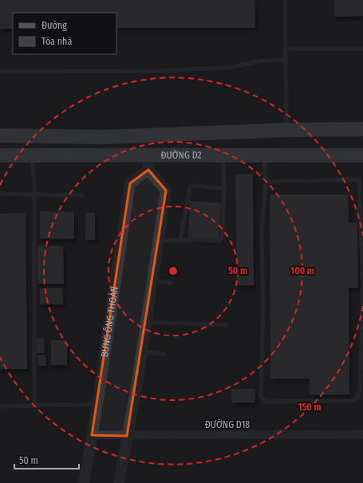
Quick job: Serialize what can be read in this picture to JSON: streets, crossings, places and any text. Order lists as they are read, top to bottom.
{
  "streets": {
    "main road": ["ĐƯỜNG D2"],
    "street": ["BƯNG ÔNG THOÀN", "ĐƯỜNG D18"]
  },
  "crossings": [
    ["ĐƯỜNG D2", "BƯNG ÔNG THOÀN"],
    ["BƯNG ÔNG THOÀN", "ĐƯỜNG D18"]
  ],
  "legend": ["Đường", "Tòa nhà"],
  "scale_bar": "50 m",
  "rings": ["50 m", "100 m", "150 m"]
}
